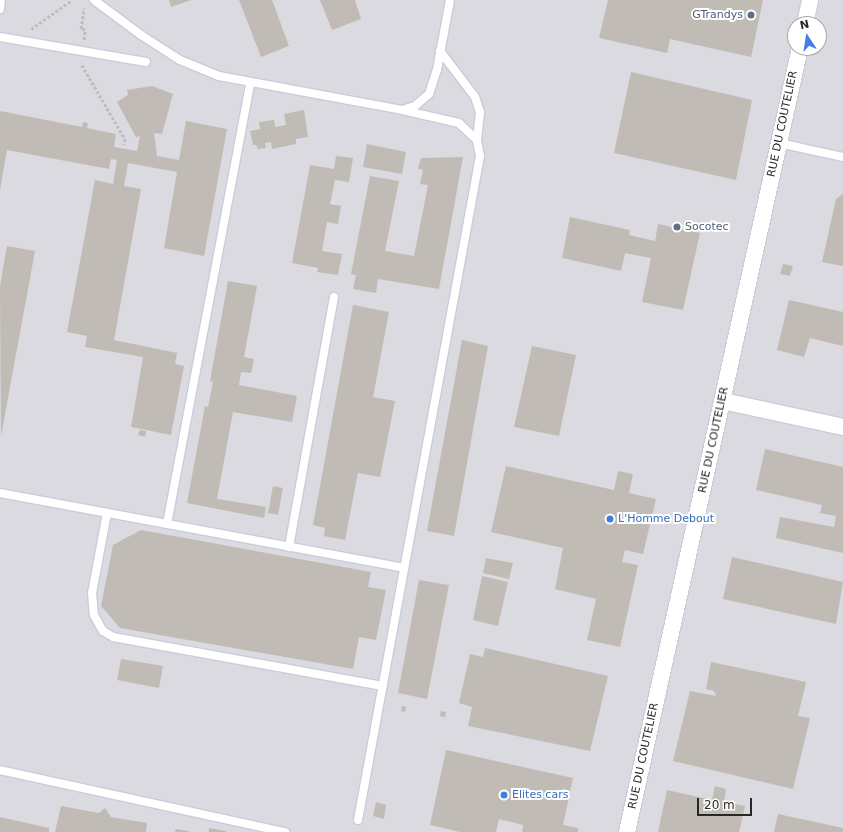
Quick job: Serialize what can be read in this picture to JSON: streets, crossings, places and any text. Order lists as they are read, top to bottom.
{
  "streets": {
    "street": ["RUE DU COUTELIER"]
  },
  "places": [
    "GTrandys",
    "Socotec",
    "L'Homme Debout",
    "Elites cars"
  ],
  "scale_bar": "20 m",
  "north": "top"
}
